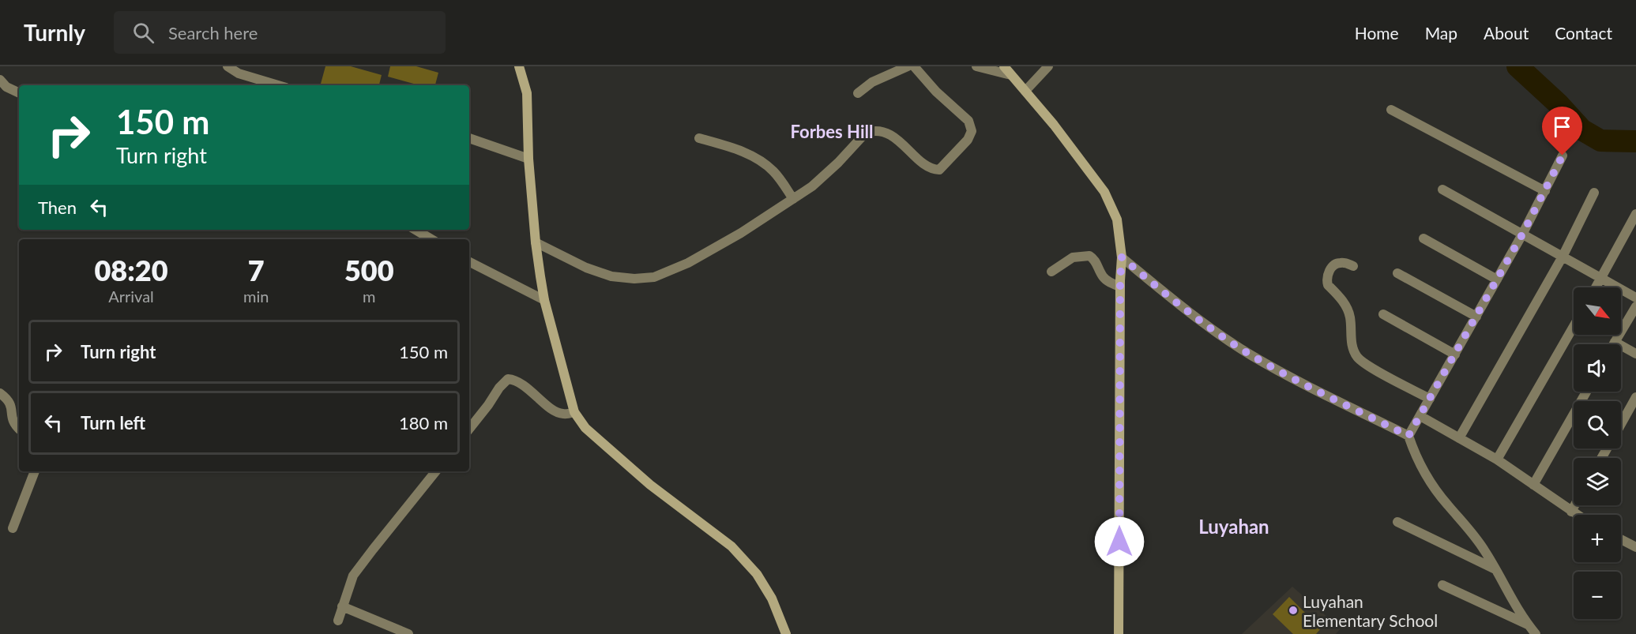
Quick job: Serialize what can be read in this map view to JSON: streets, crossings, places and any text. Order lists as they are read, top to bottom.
{
  "districts": ["Forbes Hill", "Luyahan"],
  "places": ["Luyahan Elementary School"],
  "north": "bottom right",
  "page": {
    "header": "Turnly",
    "search": "Search here",
    "nav": [
      "Home",
      "Map",
      "About",
      "Contact"
    ],
    "turn": ["150 m", "Turn right"],
    "then": "Then",
    "eta": [
      "08:20",
      "Arrival",
      "7",
      "min",
      "500",
      "m"
    ],
    "map_buttons": ["+", "−"],
    "list": [
      {
        "name": "Turn right",
        "value": "150 m"
      },
      {
        "name": "Turn left",
        "value": "180 m"
      }
    ]
  }
}
